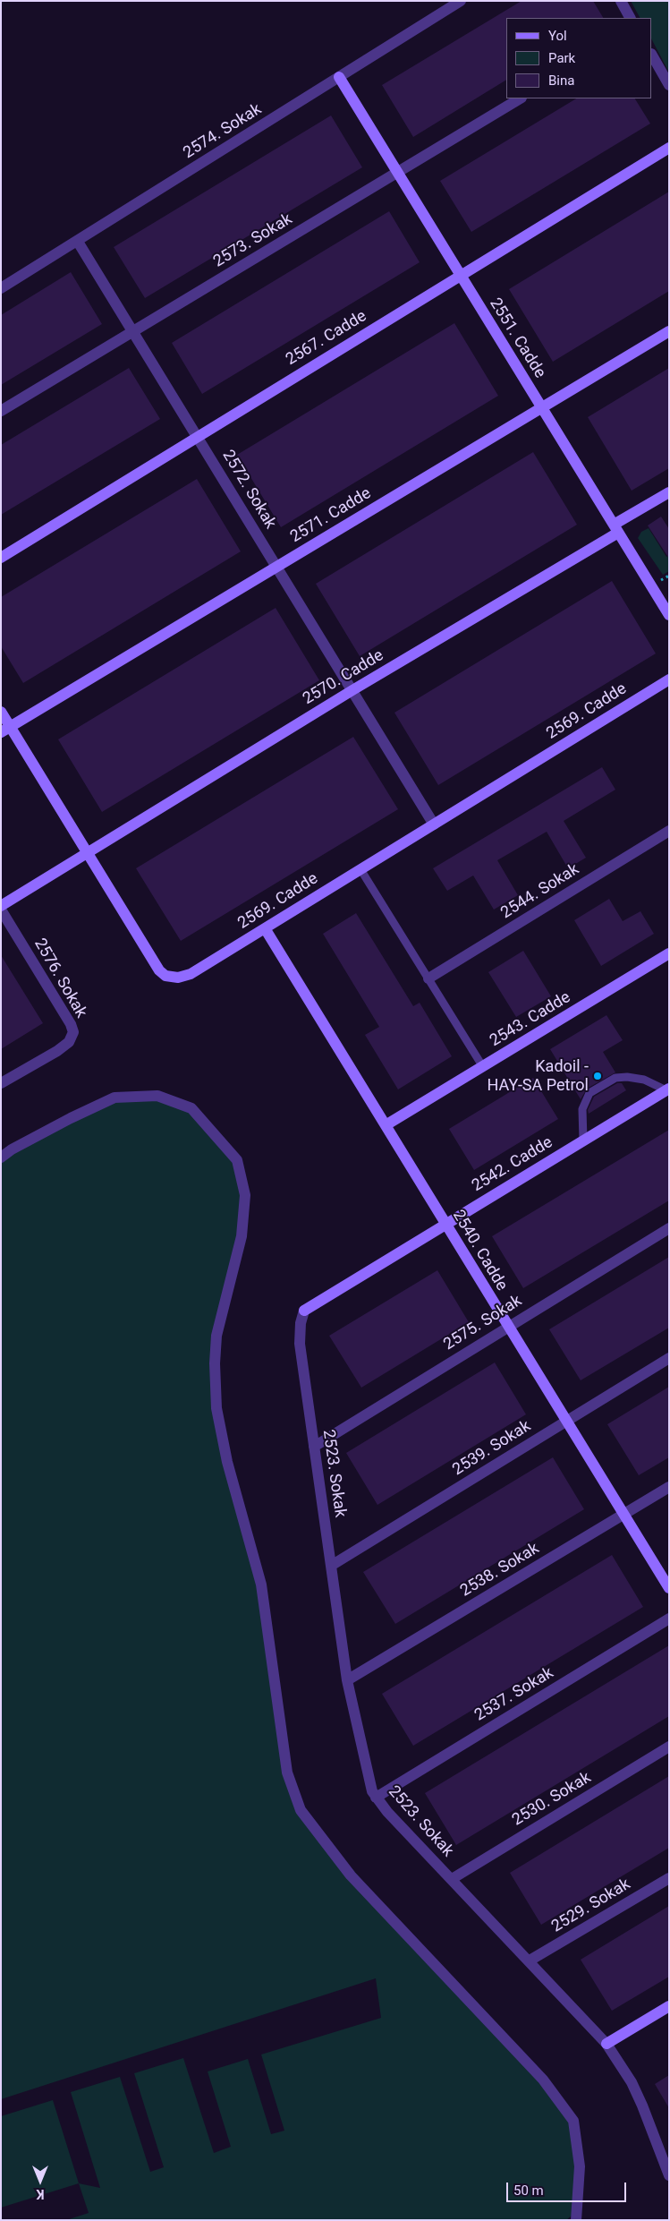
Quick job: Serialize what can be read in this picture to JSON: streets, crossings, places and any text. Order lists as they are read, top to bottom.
{
  "streets": {
    "street": [
      "2574. Sokak",
      "2573. Sokak",
      "2567. Cadde",
      "2551. Cadde",
      "2572. Sokak",
      "2571. Cadde",
      "2570. Cadde",
      "2569. Cadde",
      "2544. Sokak",
      "2576. Sokak",
      "2543. Cadde",
      "2542. Cadde",
      "2540. Cadde",
      "2575. Sokak",
      "2539. Sokak",
      "2523. Sokak",
      "2538. Sokak",
      "2537. Sokak",
      "2530. Sokak",
      "2529. Sokak"
    ]
  },
  "crossings": [
    ["2574. Sokak", "2551. Cadde"],
    ["2574. Sokak", "2572. Sokak"],
    ["2573. Sokak", "2551. Cadde"],
    ["2573. Sokak", "2572. Sokak"],
    ["2567. Cadde", "2551. Cadde"],
    ["2567. Cadde", "2572. Sokak"],
    ["2551. Cadde", "2571. Cadde"],
    ["2551. Cadde", "2570. Cadde"],
    ["2572. Sokak", "2571. Cadde"],
    ["2572. Sokak", "2570. Cadde"],
    ["2572. Sokak", "2569. Cadde"],
    ["2571. Cadde", "2569. Cadde"],
    ["2570. Cadde", "2569. Cadde"],
    ["2570. Cadde", "2576. Sokak"],
    ["2569. Cadde", "2540. Cadde"],
    ["2543. Cadde", "2540. Cadde"],
    ["2542. Cadde", "2540. Cadde"],
    ["2542. Cadde", "2523. Sokak"],
    ["2540. Cadde", "2575. Sokak"],
    ["2540. Cadde", "2539. Sokak"],
    ["2540. Cadde", "2538. Sokak"],
    ["2575. Sokak", "2523. Sokak"],
    ["2539. Sokak", "2523. Sokak"],
    ["2523. Sokak", "2538. Sokak"],
    ["2523. Sokak", "2537. Sokak"],
    ["2523. Sokak", "2530. Sokak"],
    ["2523. Sokak", "2529. Sokak"]
  ],
  "places": ["Kadoil - HAY-SA Petrol"],
  "legend": ["Yol", "Park", "Bina"],
  "scale_bar": "50 m",
  "north": "bottom"
}
